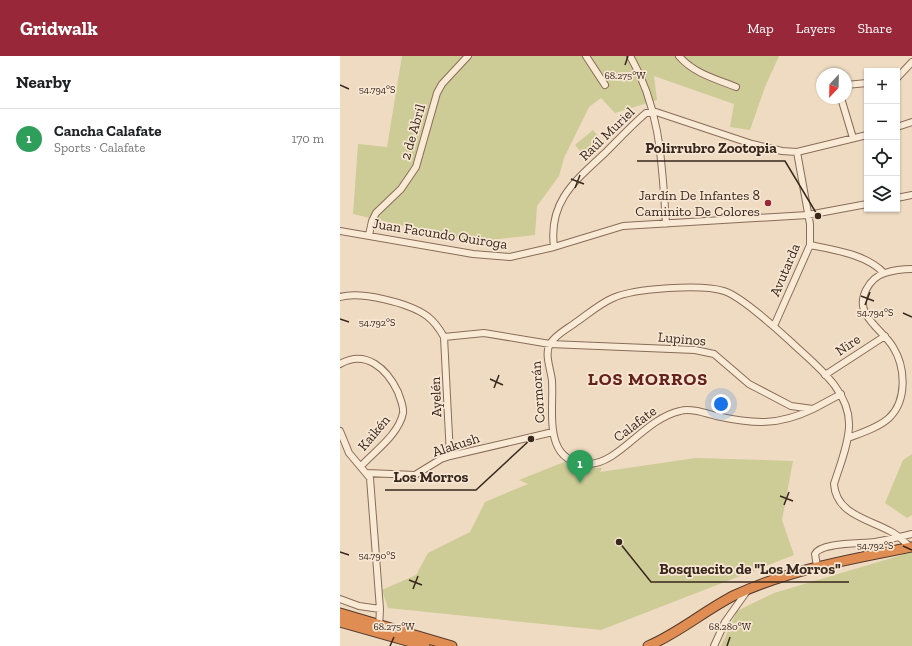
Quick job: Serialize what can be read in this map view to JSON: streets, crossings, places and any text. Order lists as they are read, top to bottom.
{
  "streets": {
    "street": [
      "2 de Abril",
      "Raúl Muriel",
      "Juan Facundo Quiroga",
      "Avutarda",
      "Lupinos",
      "Nire",
      "Cormorán",
      "Ayelén",
      "Calafate",
      "Kaikén",
      "Alakush"
    ]
  },
  "crossings": [
    ["2 de Abril", "Juan Facundo Quiroga"],
    ["Raúl Muriel", "Juan Facundo Quiroga"],
    ["Raúl Muriel", "Avutarda"],
    ["Juan Facundo Quiroga", "Avutarda"],
    ["Lupinos", "Cormorán"],
    ["Lupinos", "Ayelén"],
    ["Lupinos", "Calafate"],
    ["Cormorán", "Calafate"],
    ["Cormorán", "Alakush"],
    ["Ayelén", "Alakush"]
  ],
  "districts": ["LOS MORROS"],
  "places": [
    "Jardín De Infantes 8 Caminito De Colores",
    "Polirrubro Zootopia",
    "Los Morros",
    "Bosquecito de \"Los Morros\""
  ],
  "north": "bottom",
  "page": {
    "header": "Gridwalk",
    "nav": ["Map", "Layers", "Share"],
    "heading": "Nearby",
    "map_buttons": ["+", "−"],
    "list": [
      {
        "mark": "1",
        "name": "Cancha Calafate",
        "note": "Sports · Calafate",
        "value": "170 m"
      }
    ],
    "pins": "1"
  },
  "coordinates": [
    "68.275°W",
    "54.794°S",
    "54.792°S",
    "54.790°S",
    "68.280°W"
  ]
}
